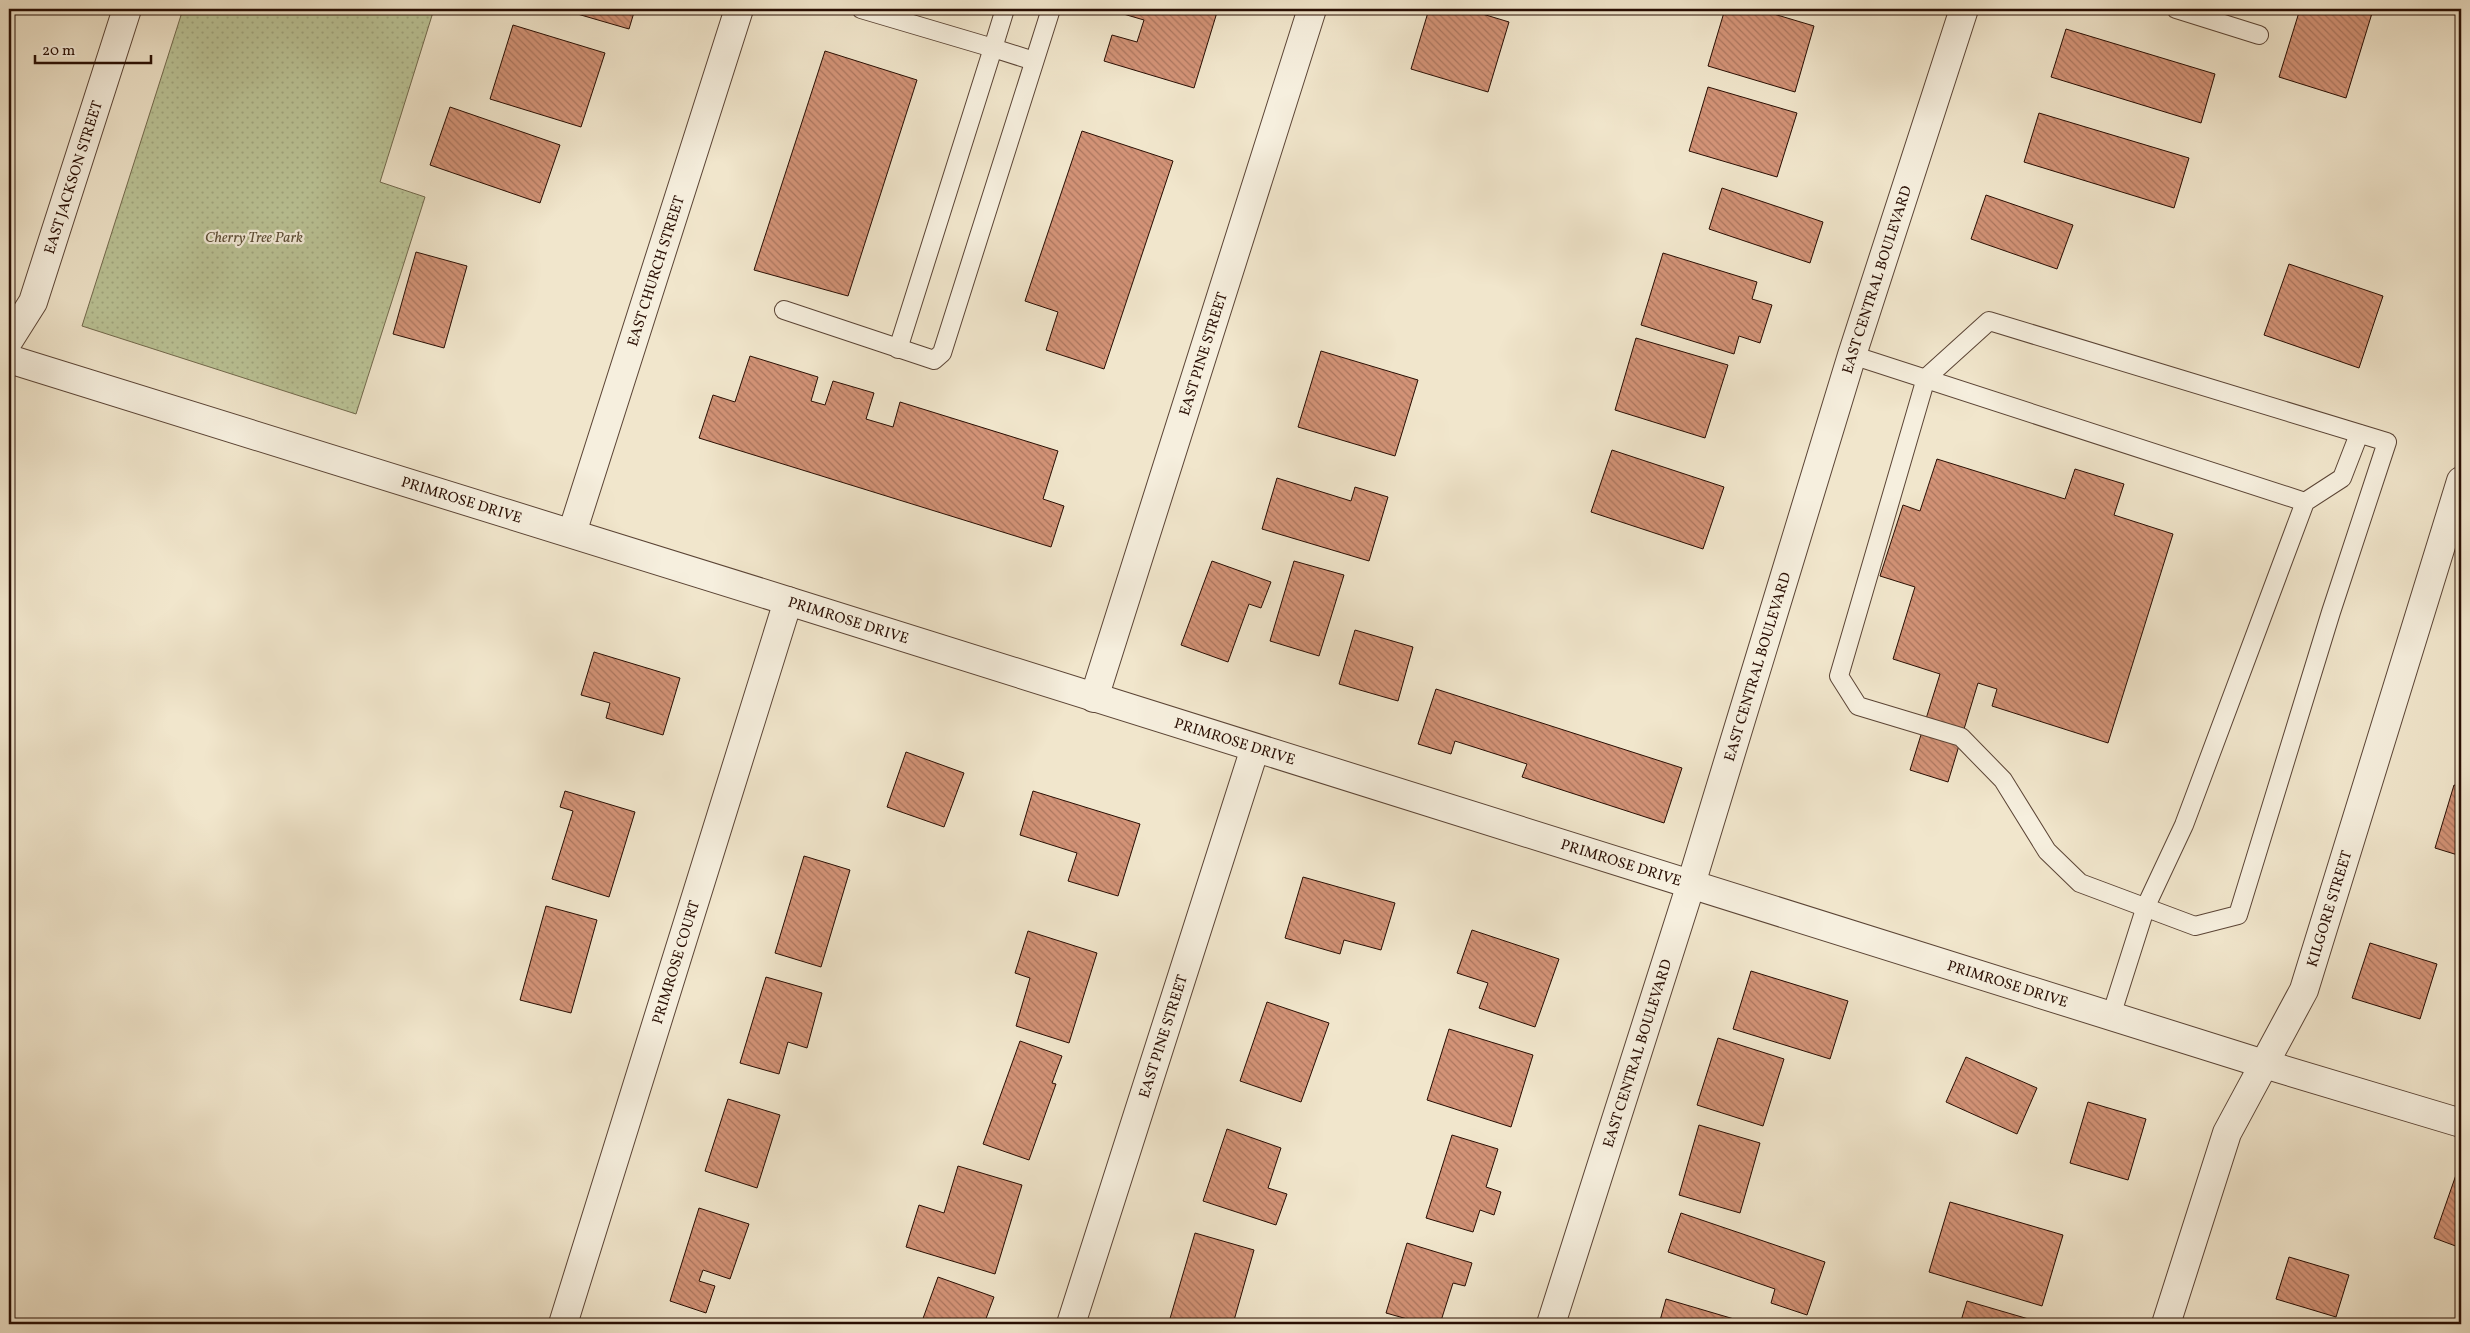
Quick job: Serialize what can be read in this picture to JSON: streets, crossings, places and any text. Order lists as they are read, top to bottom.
{
  "streets": {
    "street": [
      "EAST JACKSON STREET",
      "EAST CHURCH STREET",
      "EAST CENTRAL BOULEVARD",
      "EAST PINE STREET",
      "PRIMROSE DRIVE",
      "KILGORE STREET",
      "PRIMROSE COURT"
    ]
  },
  "crossings": [
    ["EAST CHURCH STREET", "PRIMROSE DRIVE"],
    ["EAST CENTRAL BOULEVARD", "PRIMROSE DRIVE"],
    ["EAST PINE STREET", "PRIMROSE DRIVE"],
    ["PRIMROSE DRIVE", "KILGORE STREET"],
    ["PRIMROSE DRIVE", "PRIMROSE COURT"]
  ],
  "parks": ["Cherry Tree Park"],
  "scale_bar": "20 m"
}
